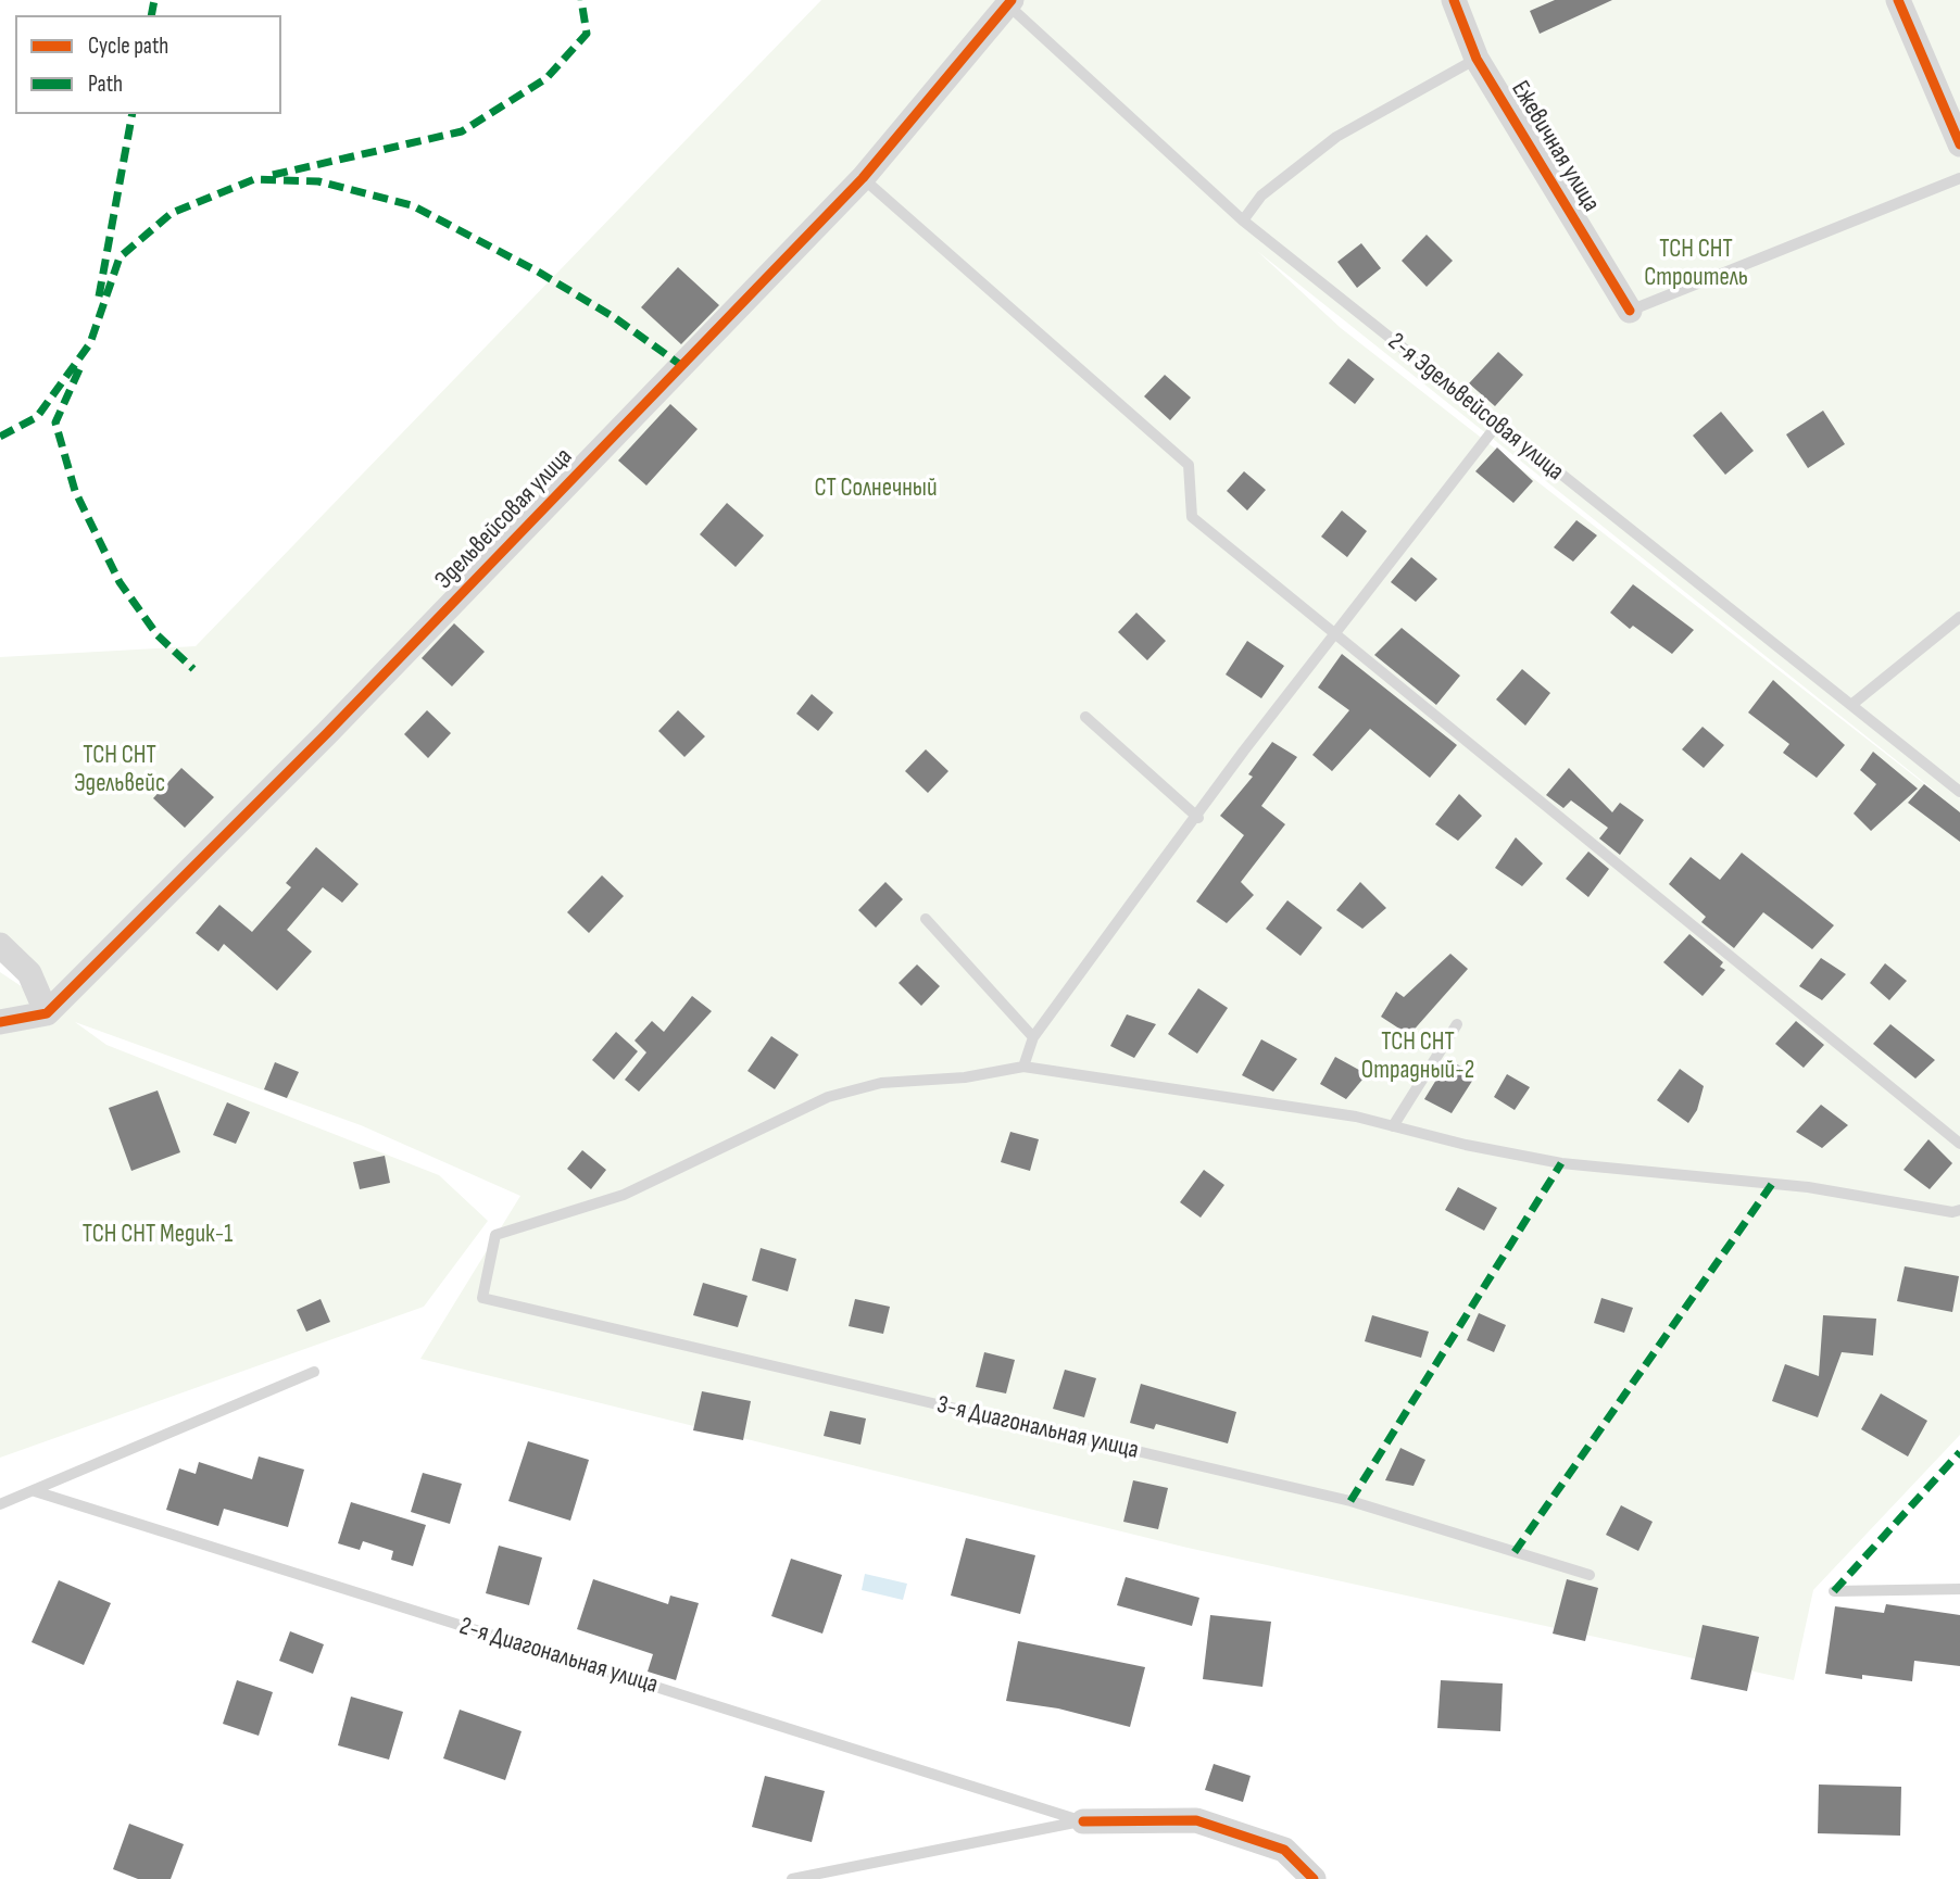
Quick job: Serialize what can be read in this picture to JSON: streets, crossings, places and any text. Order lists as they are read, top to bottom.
{
  "streets": {
    "street": ["Ежевичная улица", "Эдельвейсовая улица"],
    "lane": ["2-я Эдельвейсовая улица", "3-я Диагональная улица", "2-я Диагональная улица"]
  },
  "crossings": [
    ["2-я Эдельвейсовая улица", "Эдельвейсовая улица"]
  ],
  "parks": [
    "ТСН СНТ Строитель",
    "СТ Солнечный",
    "ТСН СНТ Эдельвейс",
    "ТСН СНТ Отрадный-2",
    "ТСН СНТ Медик-1"
  ],
  "legend": ["Cycle path", "Path"]
}
